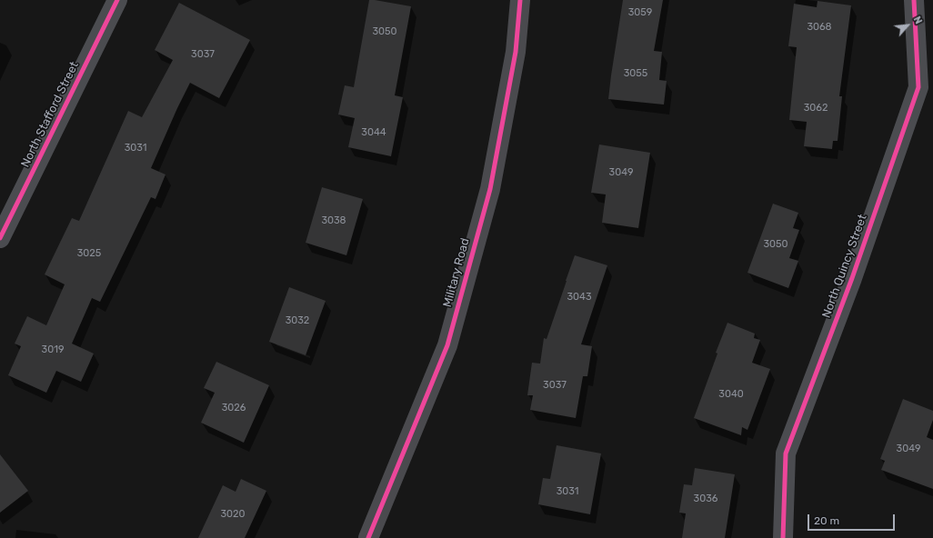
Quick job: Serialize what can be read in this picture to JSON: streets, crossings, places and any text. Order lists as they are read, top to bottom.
{
  "streets": {
    "main road": ["Military Road"],
    "street": ["North Stafford Street", "North Quincy Street"]
  },
  "house_numbers": [
    "3059",
    "3068",
    "3050",
    "3037",
    "3055",
    "3062",
    "3044",
    "3031",
    "3049",
    "3038",
    "3050",
    "3025",
    "3043",
    "3032",
    "3019",
    "3037",
    "3040",
    "3026",
    "3049",
    "3031",
    "3036",
    "3020"
  ],
  "scale_bar": "20 m",
  "north": "top right"
}
